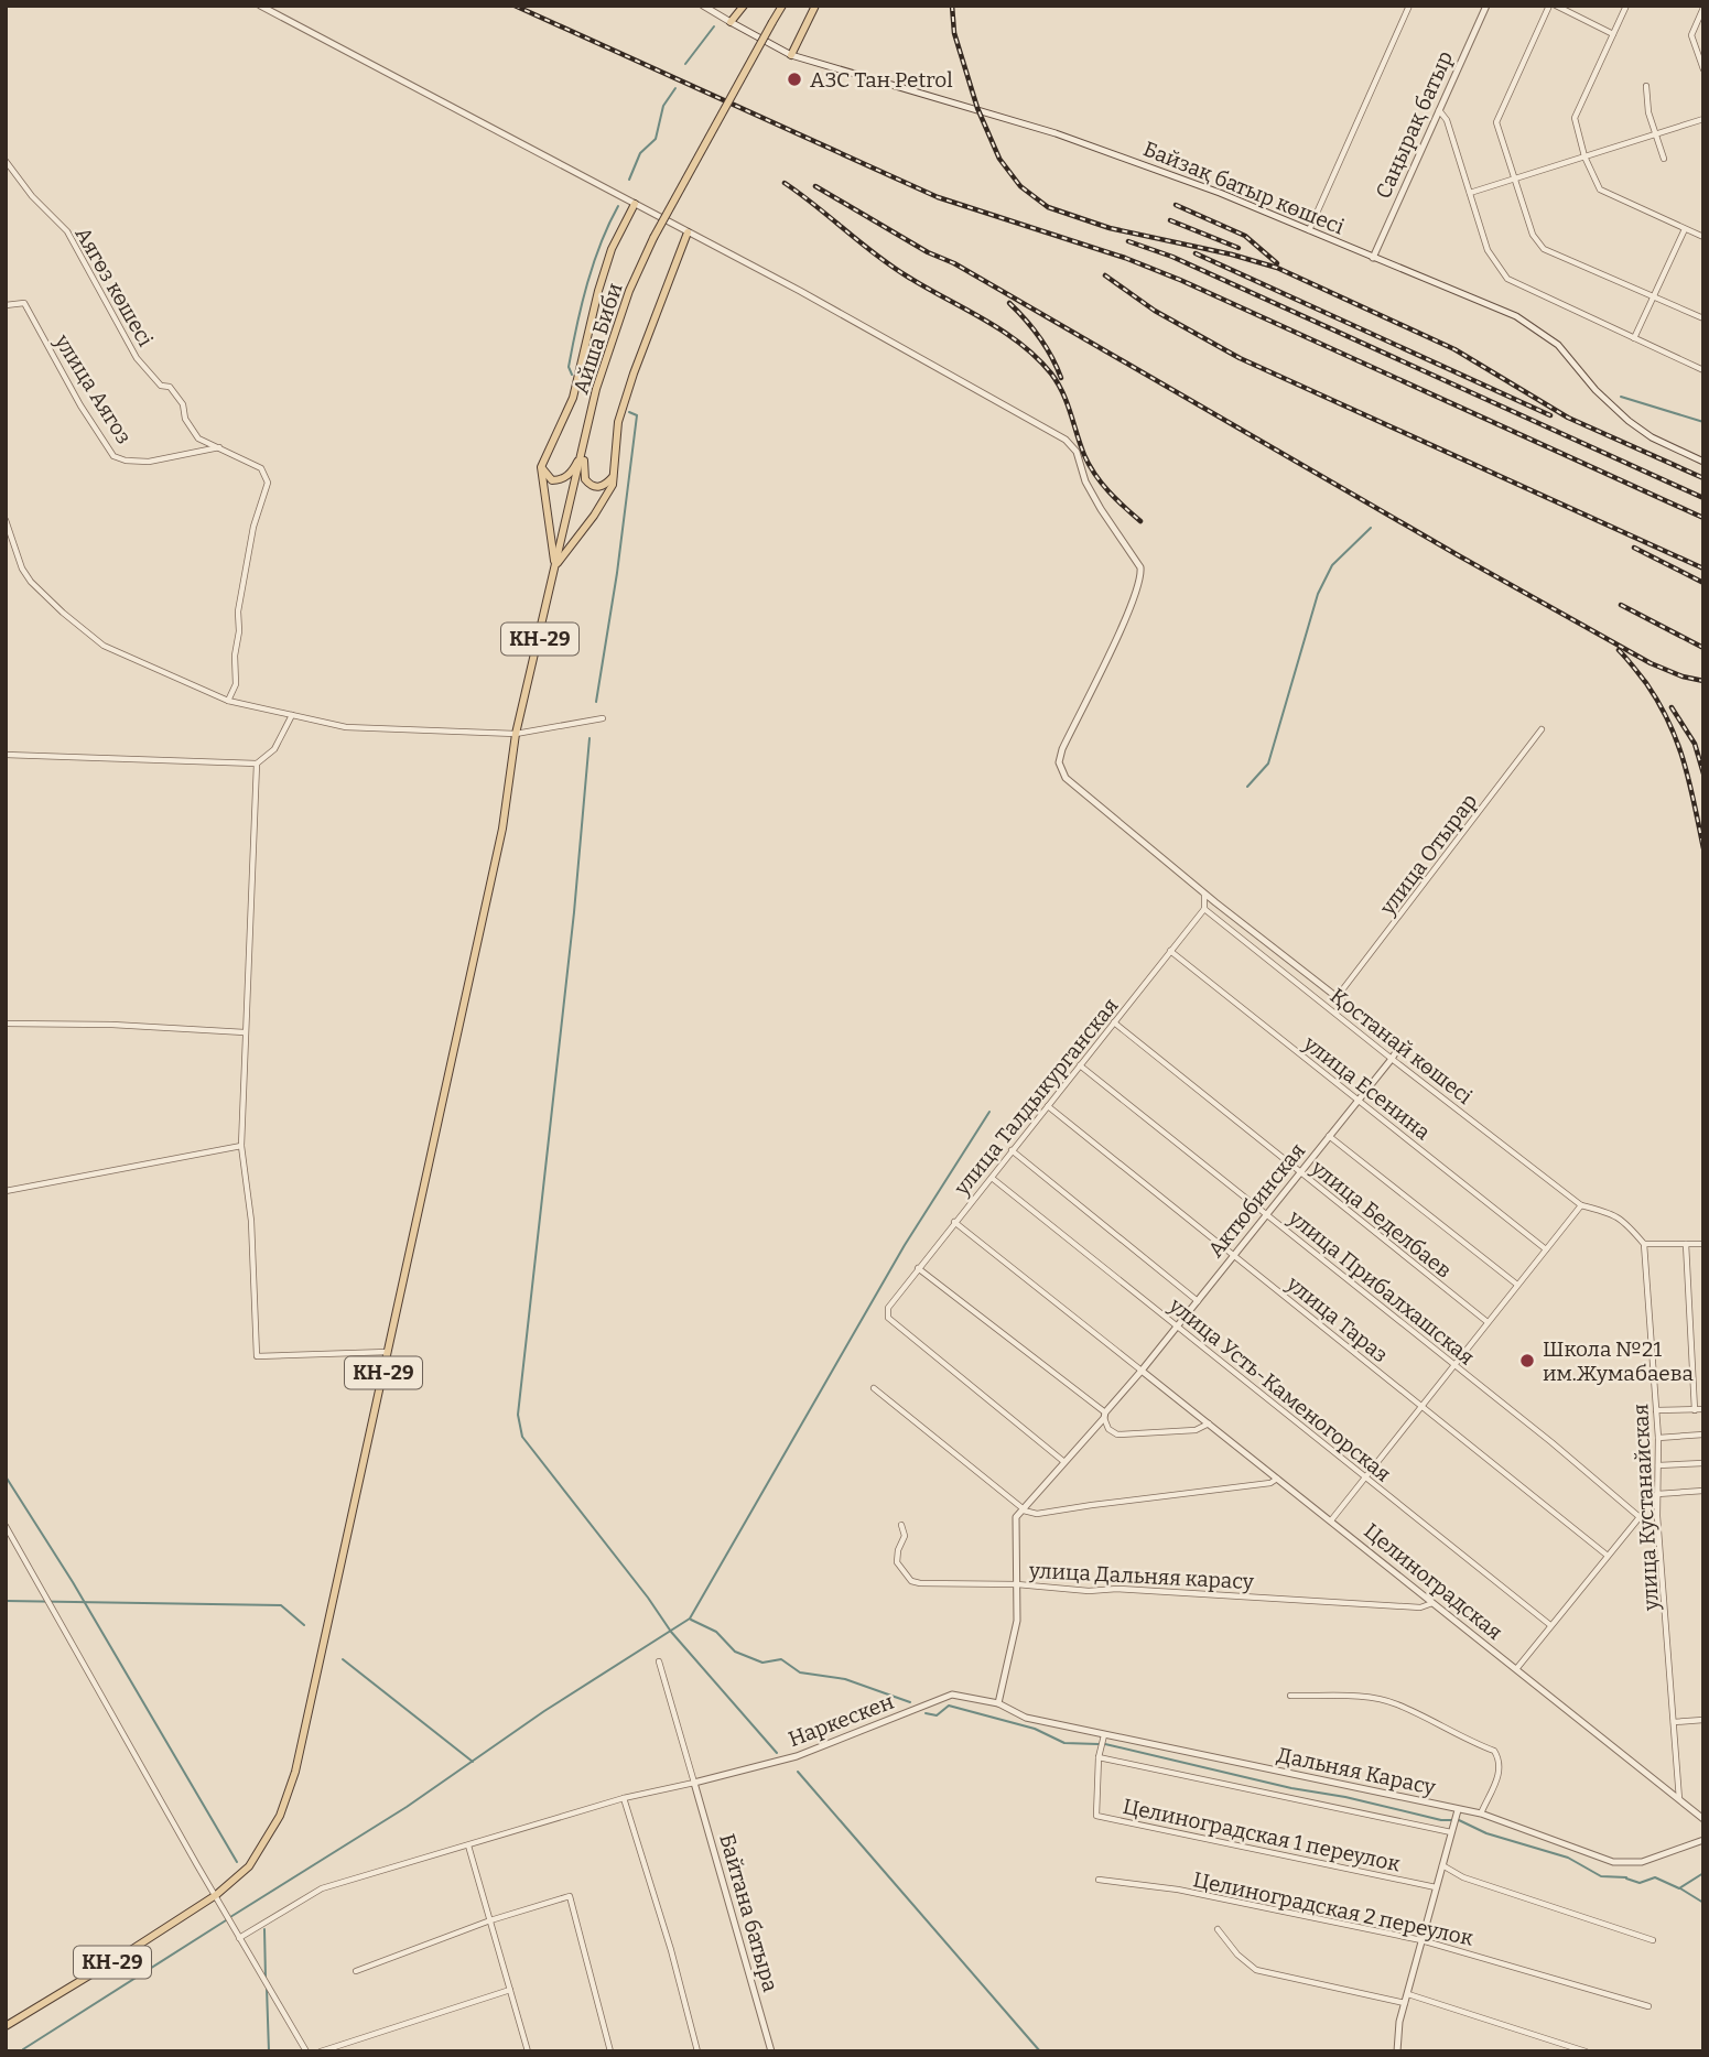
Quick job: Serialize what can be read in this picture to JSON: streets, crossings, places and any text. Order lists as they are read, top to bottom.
{
  "streets": {
    "main road": ["Айша Биби", "КН-29"],
    "street": [
      "Саңырақ батыр",
      "Байзақ батыр көшесі",
      "Аягөз көшесі",
      "улица Аягоз",
      "улица Отырар",
      "Қостанай көшесі",
      "улица Есенина",
      "улица Талдыкурганская",
      "Актюбинская",
      "улица Беделбаев",
      "улица Прибалхашская",
      "улица Тараз",
      "улица Усть-Каменогорская",
      "улица Кустанайская",
      "улица Дальняя карасу",
      "Целиноградская",
      "Наркескен",
      "Дальняя Карасу",
      "Целиноградская 1 переулок",
      "Целиноградская 2 переулок",
      "Байтана батыра"
    ]
  },
  "crossings": [
    ["Саңырақ батыр", "Байзақ батыр көшесі"],
    ["Аягөз көшесі", "улица Аягоз"],
    ["Айша Биби", "КН-29"],
    ["улица Отырар", "Актюбинская"],
    ["Қостанай көшесі", "улица Талдыкурганская"],
    ["Қостанай көшесі", "Актюбинская"],
    ["улица Есенина", "улица Талдыкурганская"],
    ["улица Есенина", "Актюбинская"],
    ["улица Талдыкурганская", "Актюбинская"],
    ["улица Талдыкурганская", "улица Беделбаев"],
    ["улица Талдыкурганская", "улица Прибалхашская"],
    ["улица Талдыкурганская", "улица Тараз"],
    ["улица Талдыкурганская", "улица Усть-Каменогорская"],
    ["Актюбинская", "улица Беделбаев"],
    ["Актюбинская", "улица Прибалхашская"],
    ["Актюбинская", "улица Тараз"],
    ["Актюбинская", "улица Усть-Каменогорская"],
    ["Актюбинская", "Целиноградская"],
    ["улица Кустанайская", "Целиноградская"],
    ["улица Дальняя карасу", "Целиноградская"],
    ["Наркескен", "Дальняя Карасу"],
    ["Наркескен", "Байтана батыра"]
  ],
  "places": ["АЗС Тан Petrol", "Школа №21 им.Жумабаева"]
}
